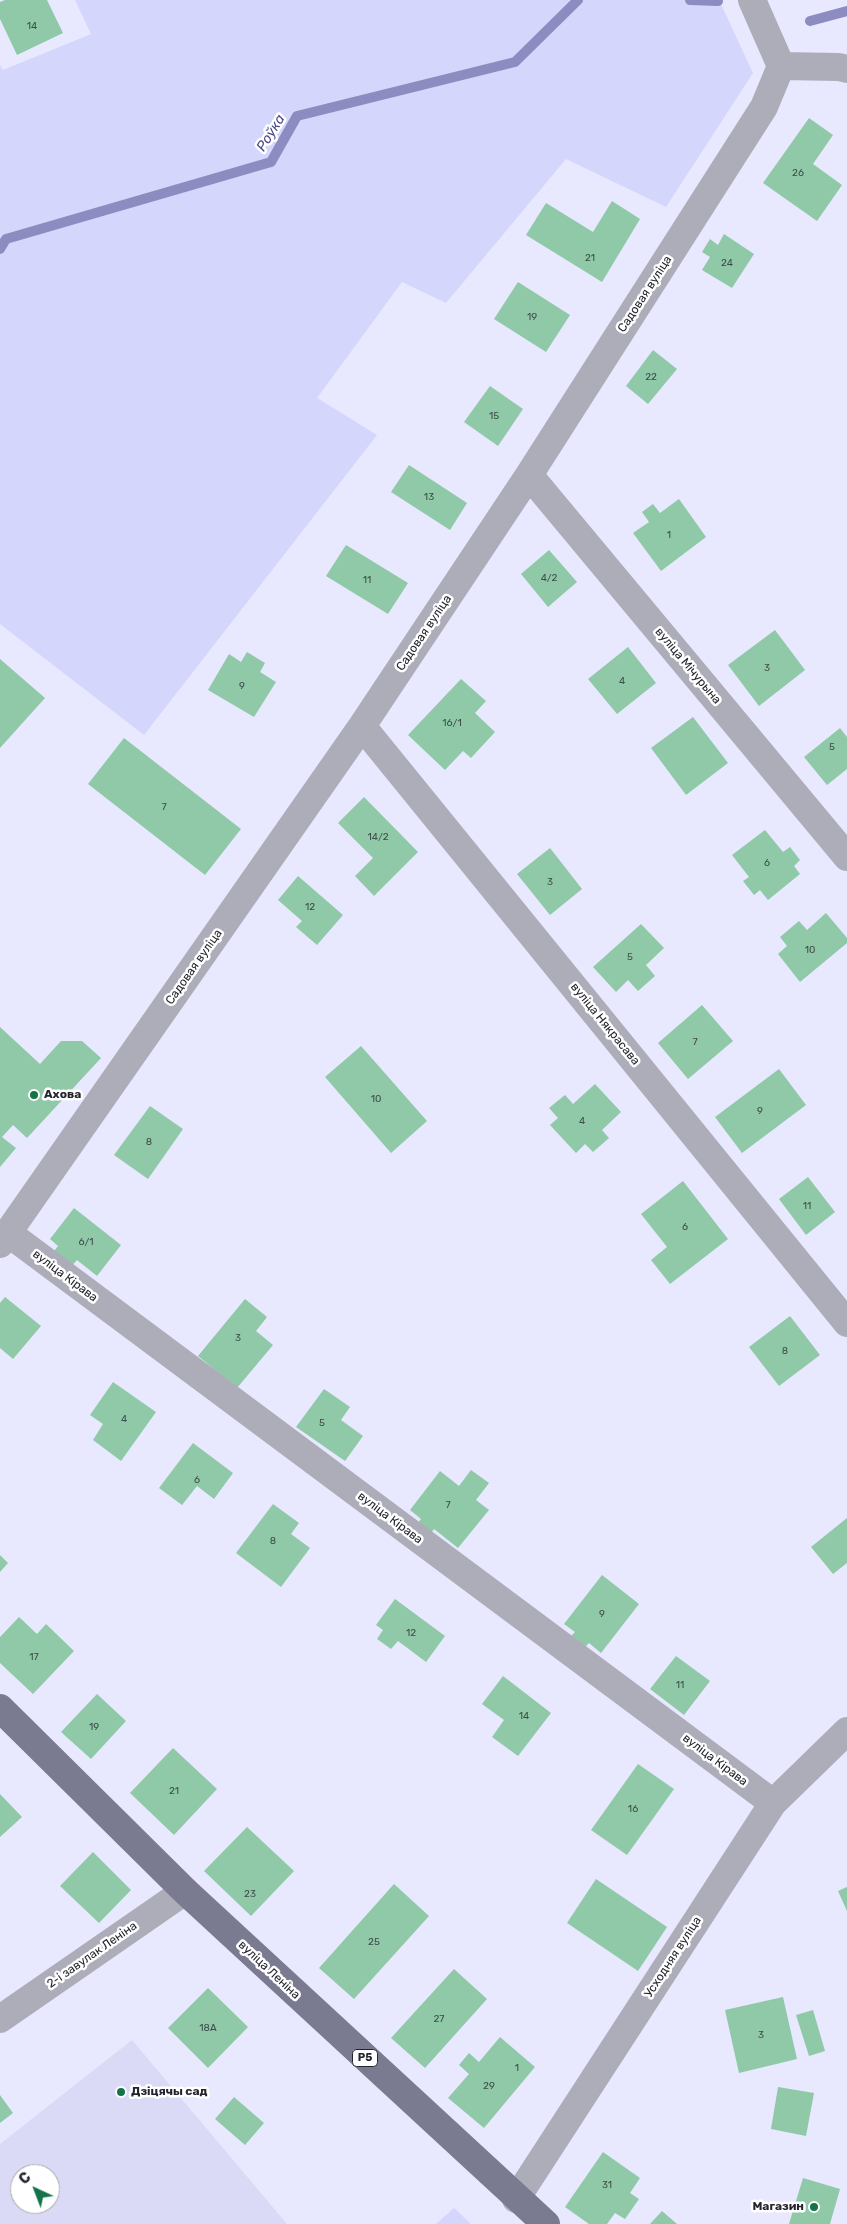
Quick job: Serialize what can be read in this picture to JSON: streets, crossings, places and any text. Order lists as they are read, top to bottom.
{
  "streets": {
    "main road": ["вуліца Леніна", "Р5"],
    "street": [
      "Садовая вуліца",
      "вуліца Мічурына",
      "вуліца Някрасава",
      "вуліца Кірава",
      "2-і завулак Леніна",
      "Усходняя вуліца"
    ]
  },
  "crossings": [
    ["Садовая вуліца", "вуліца Мічурына"],
    ["Садовая вуліца", "вуліца Някрасава"],
    ["Садовая вуліца", "вуліца Кірава"],
    ["вуліца Кірава", "Усходняя вуліца"],
    ["2-і завулак Леніна", "вуліца Леніна"],
    ["Усходняя вуліца", "вуліца Леніна"]
  ],
  "water": ["Роўка"],
  "places": ["Ахова", "Дзіцячы сад", "Магазин"],
  "house_numbers": [
    "14",
    "26",
    "21",
    "24",
    "19",
    "22",
    "15",
    "13",
    "1",
    "4/2",
    "11",
    "3",
    "4",
    "9",
    "16/1",
    "5",
    "7",
    "14/2",
    "6",
    "3",
    "12",
    "10",
    "5",
    "7",
    "10",
    "9",
    "4",
    "8",
    "11",
    "6",
    "6/1",
    "3",
    "8",
    "4",
    "5",
    "6",
    "7",
    "8",
    "9",
    "12",
    "17",
    "11",
    "14",
    "19",
    "21",
    "16",
    "23",
    "25",
    "27",
    "18А",
    "3",
    "1",
    "29",
    "31"
  ],
  "north": "top left"
}
